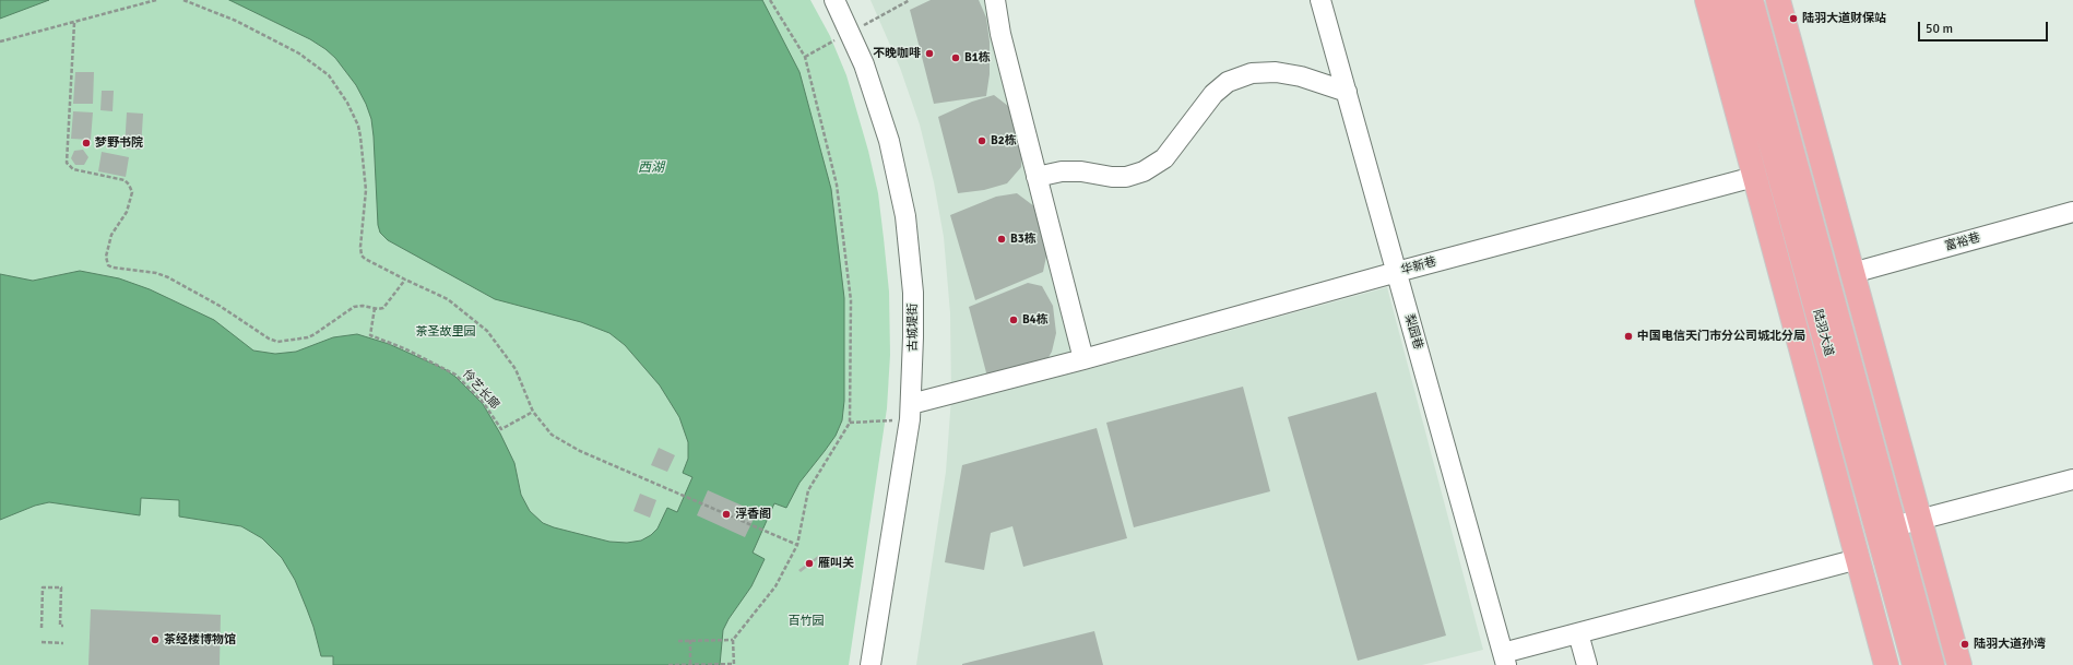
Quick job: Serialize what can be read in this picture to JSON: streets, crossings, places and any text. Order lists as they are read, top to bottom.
{
  "streets": {
    "main road": ["陆羽大道"],
    "street": [
      "富裕巷",
      "华新巷",
      "古城堤街",
      "梨园巷"
    ],
    "path": ["伶艺长廊"]
  },
  "crossings": [
    ["华新巷", "古城堤街"],
    ["华新巷", "梨园巷"]
  ],
  "water": ["西湖"],
  "parks": ["茶圣故里园", "百竹园"],
  "places": [
    "陆羽大道财保站",
    "不晚咖啡",
    "B1栋",
    "B2栋",
    "梦野书院",
    "B3栋",
    "B4栋",
    "中国电信天门市分公司城北分局",
    "浮香阁",
    "雁叫关",
    "茶经楼博物馆",
    "陆羽大道孙湾"
  ],
  "scale_bar": "50 m"
}
